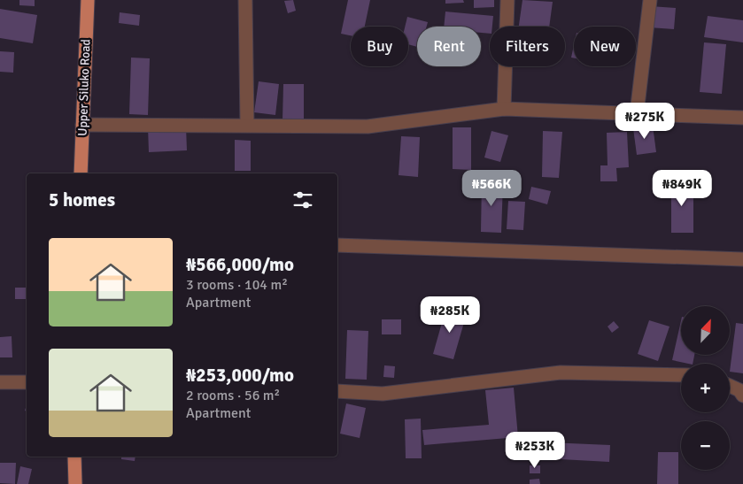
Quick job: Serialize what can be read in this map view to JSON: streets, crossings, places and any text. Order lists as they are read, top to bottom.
{
  "streets": {
    "main road": ["Upper Siluko Road"]
  },
  "north": "top right",
  "page": {
    "chip": [
      "Buy",
      "Rent",
      "Filters",
      "New"
    ],
    "price": [
      "₦275K",
      "₦566K",
      "₦849K",
      "₦285K",
      "₦253K"
    ],
    "heading": "5 homes",
    "list": [
      {
        "name": "₦566,000/mo",
        "note": "3 rooms · 104 m² · Apartment"
      },
      {
        "name": "₦253,000/mo",
        "note": "2 rooms · 56 m² · Apartment"
      }
    ],
    "map_buttons": ["+", "−"]
  }
}
